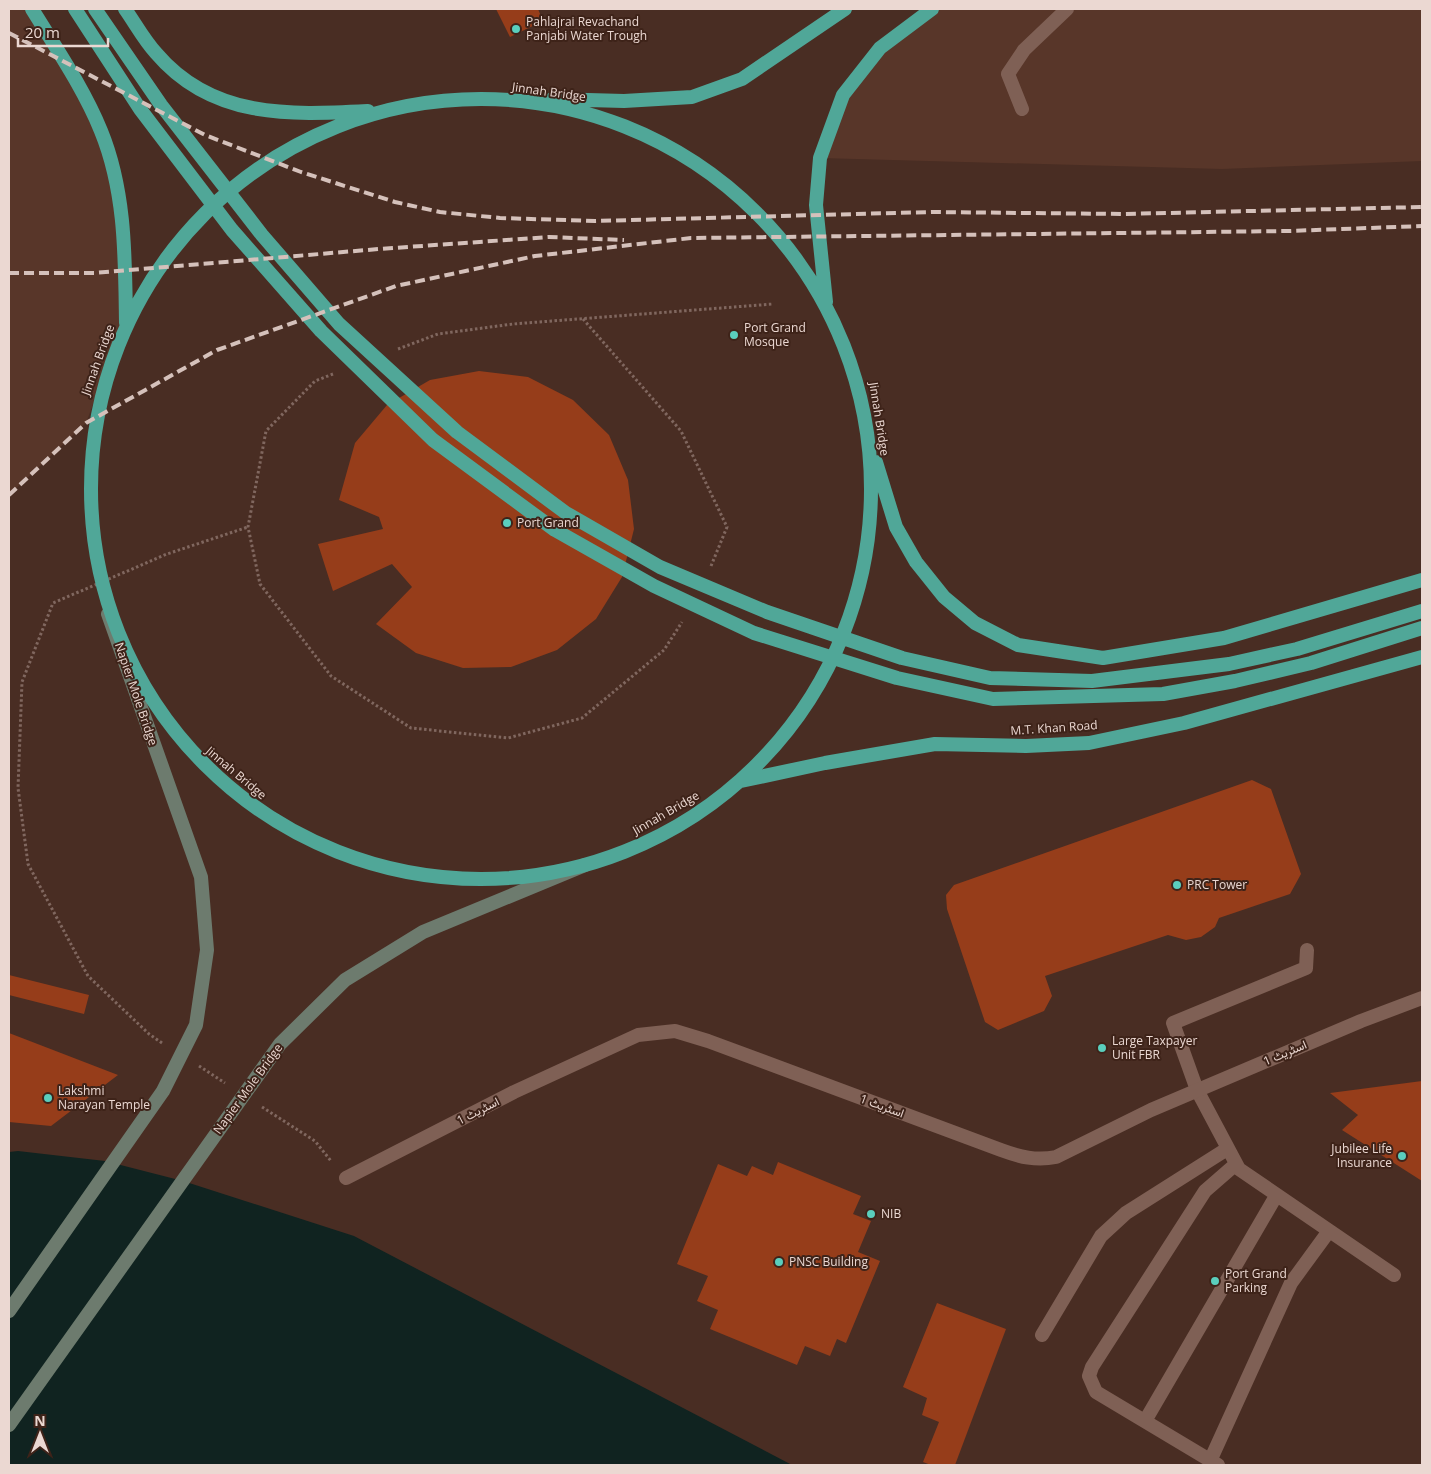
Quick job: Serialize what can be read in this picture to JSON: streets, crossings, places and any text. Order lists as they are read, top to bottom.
{
  "streets": {
    "highway": ["Jinnah Bridge", "M.T. Khan Road"],
    "main road": ["Napier Mole Bridge"],
    "street": ["اسٹریٹ 1"]
  },
  "crossings": [
    ["Jinnah Bridge", "Napier Mole Bridge"],
    ["Jinnah Bridge", "M.T. Khan Road"]
  ],
  "places": [
    "Pahlajrai Revachand Panjabi Water Trough",
    "Port Grand Mosque",
    "Port Grand",
    "PRC Tower",
    "Large Taxpayer Unit FBR",
    "Lakshmi Narayan Temple",
    "Jubilee Life Insurance",
    "NIB",
    "PNSC Building",
    "Port Grand Parking"
  ],
  "scale_bar": "20 m",
  "north": "top"
}
